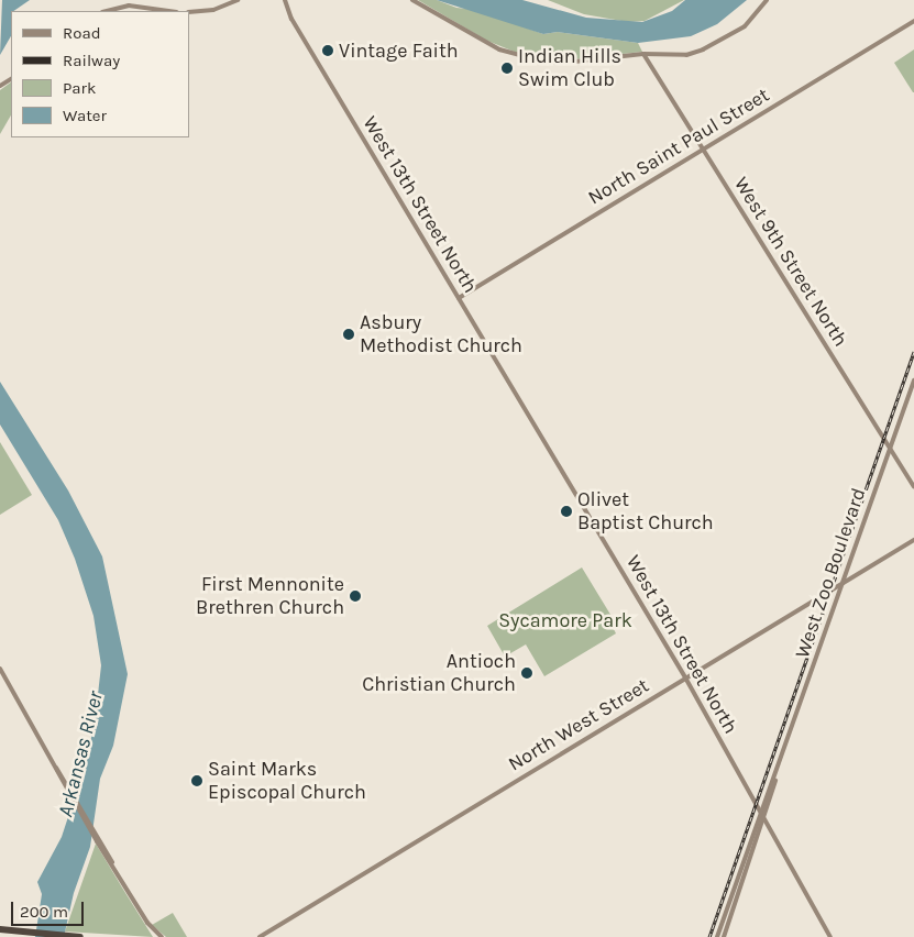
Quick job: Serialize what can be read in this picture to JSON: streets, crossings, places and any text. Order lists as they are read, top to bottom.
{
  "streets": {
    "main road": [
      "North Saint Paul Street",
      "West 13th Street North",
      "West 9th Street North",
      "West Zoo Boulevard",
      "North West Street"
    ]
  },
  "crossings": [
    ["North Saint Paul Street", "West 13th Street North"],
    ["North Saint Paul Street", "West 9th Street North"],
    ["West 13th Street North", "West Zoo Boulevard"],
    ["West 13th Street North", "North West Street"],
    ["West 9th Street North", "West Zoo Boulevard"],
    ["West Zoo Boulevard", "North West Street"]
  ],
  "water": ["Arkansas River"],
  "parks": ["Sycamore Park"],
  "places": [
    "Vintage Faith",
    "Indian Hills Swim Club",
    "Asbury Methodist Church",
    "Olivet Baptist Church",
    "First Mennonite Brethren Church",
    "Antioch Christian Church",
    "Saint Marks Episcopal Church"
  ],
  "legend": [
    "Road",
    "Railway",
    "Park",
    "Water"
  ],
  "scale_bar": "200 m"
}
